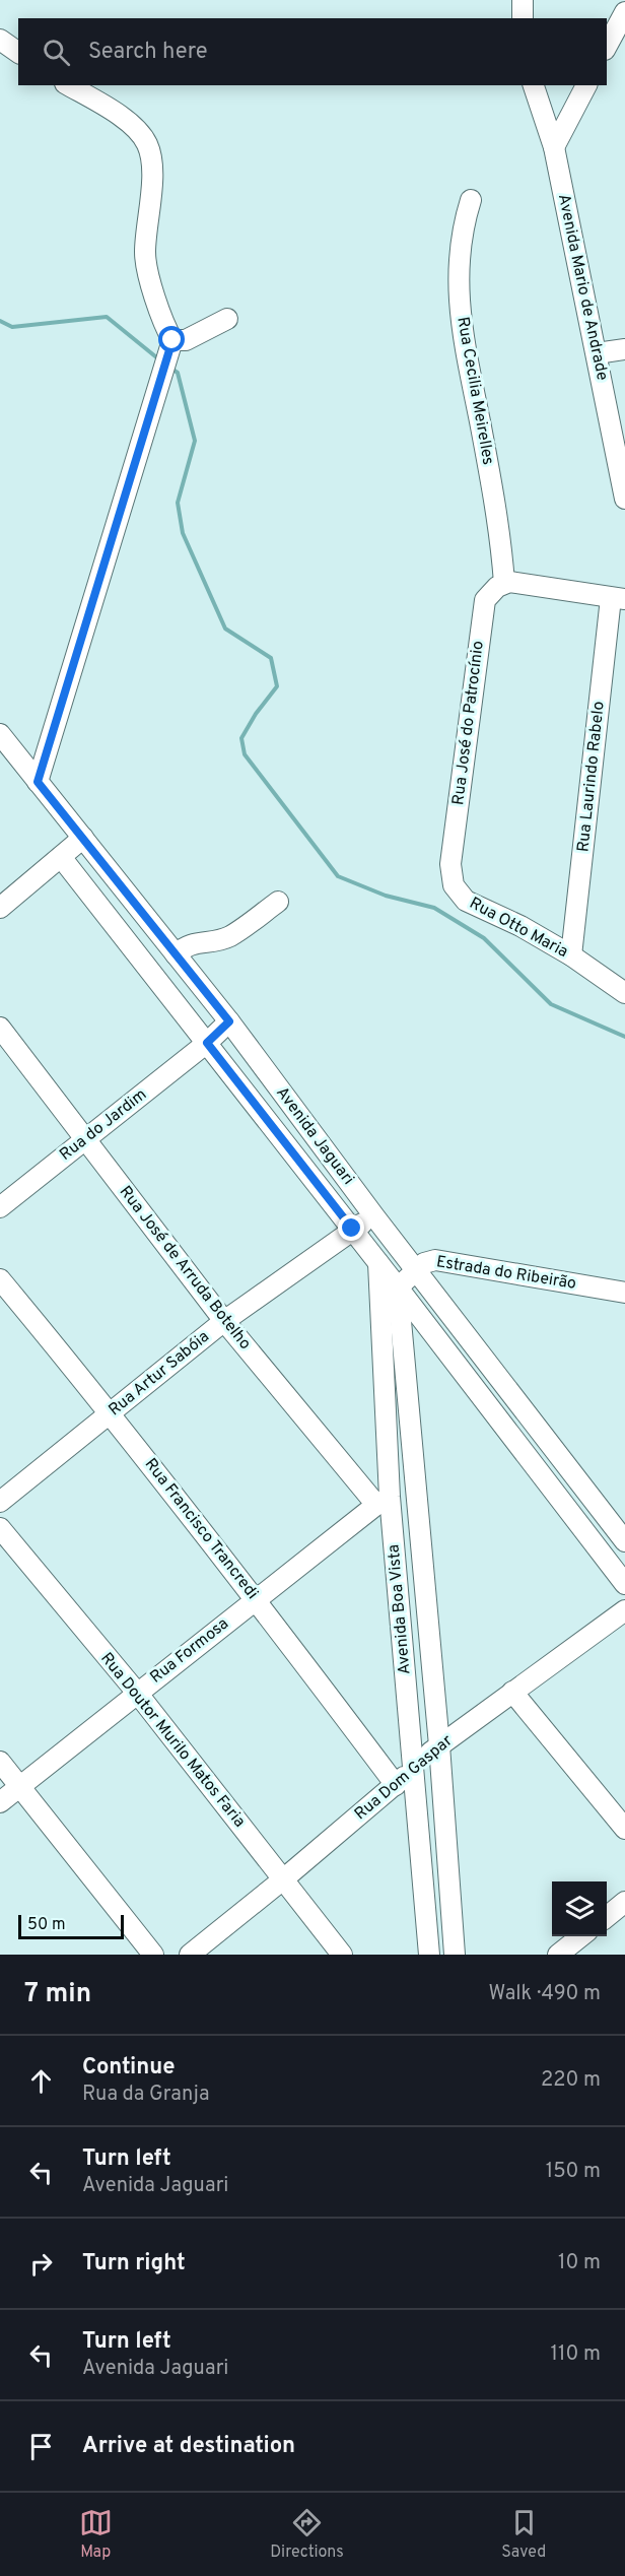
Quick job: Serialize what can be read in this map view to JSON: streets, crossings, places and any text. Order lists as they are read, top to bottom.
{
  "streets": {
    "street": [
      "Avenida Mario de Andrade",
      "Rua Cecilia Meirelles",
      "Rua José do Patrocínio",
      "Rua Laurindo Rabelo",
      "Rua Otto Maria",
      "Rua do Jardim",
      "Avenida Jaguari",
      "Rua José de Arruda Botelho",
      "Estrada do Ribeirão",
      "Rua Artur Sabóia",
      "Rua Francisco Trancredi",
      "Avenida Boa Vista",
      "Rua Formosa",
      "Rua Doutor Murilo Matos Faria",
      "Rua Dom Gaspar"
    ]
  },
  "crossings": [
    ["Rua Cecilia Meirelles", "Rua José do Patrocínio"],
    ["Rua José do Patrocínio", "Rua Otto Maria"],
    ["Rua Laurindo Rabelo", "Rua Otto Maria"],
    ["Rua do Jardim", "Avenida Jaguari"],
    ["Rua do Jardim", "Rua José de Arruda Botelho"],
    ["Avenida Jaguari", "Estrada do Ribeirão"],
    ["Avenida Jaguari", "Rua Artur Sabóia"],
    ["Avenida Jaguari", "Avenida Boa Vista"],
    ["Rua José de Arruda Botelho", "Rua Artur Sabóia"],
    ["Rua José de Arruda Botelho", "Avenida Boa Vista"],
    ["Rua José de Arruda Botelho", "Rua Formosa"],
    ["Estrada do Ribeirão", "Avenida Boa Vista"],
    ["Rua Artur Sabóia", "Rua Francisco Trancredi"],
    ["Rua Francisco Trancredi", "Rua Formosa"],
    ["Rua Francisco Trancredi", "Rua Dom Gaspar"],
    ["Avenida Boa Vista", "Rua Formosa"],
    ["Avenida Boa Vista", "Rua Dom Gaspar"],
    ["Rua Formosa", "Rua Doutor Murilo Matos Faria"],
    ["Rua Doutor Murilo Matos Faria", "Rua Dom Gaspar"]
  ],
  "scale_bar": "50 m",
  "page": {
    "search": "Search here",
    "scale": "50 m",
    "heading": ["7 min", "Walk · 490 m"],
    "list": [
      ["Continue", "Rua da Granja", "220 m"],
      ["Turn left", "Avenida Jaguari", "150 m"],
      ["Turn right", "10 m"],
      ["Turn left", "Avenida Jaguari", "110 m"],
      "Arrive at destination"
    ],
    "nav": ["Map", "Directions", "Saved"]
  }
}
